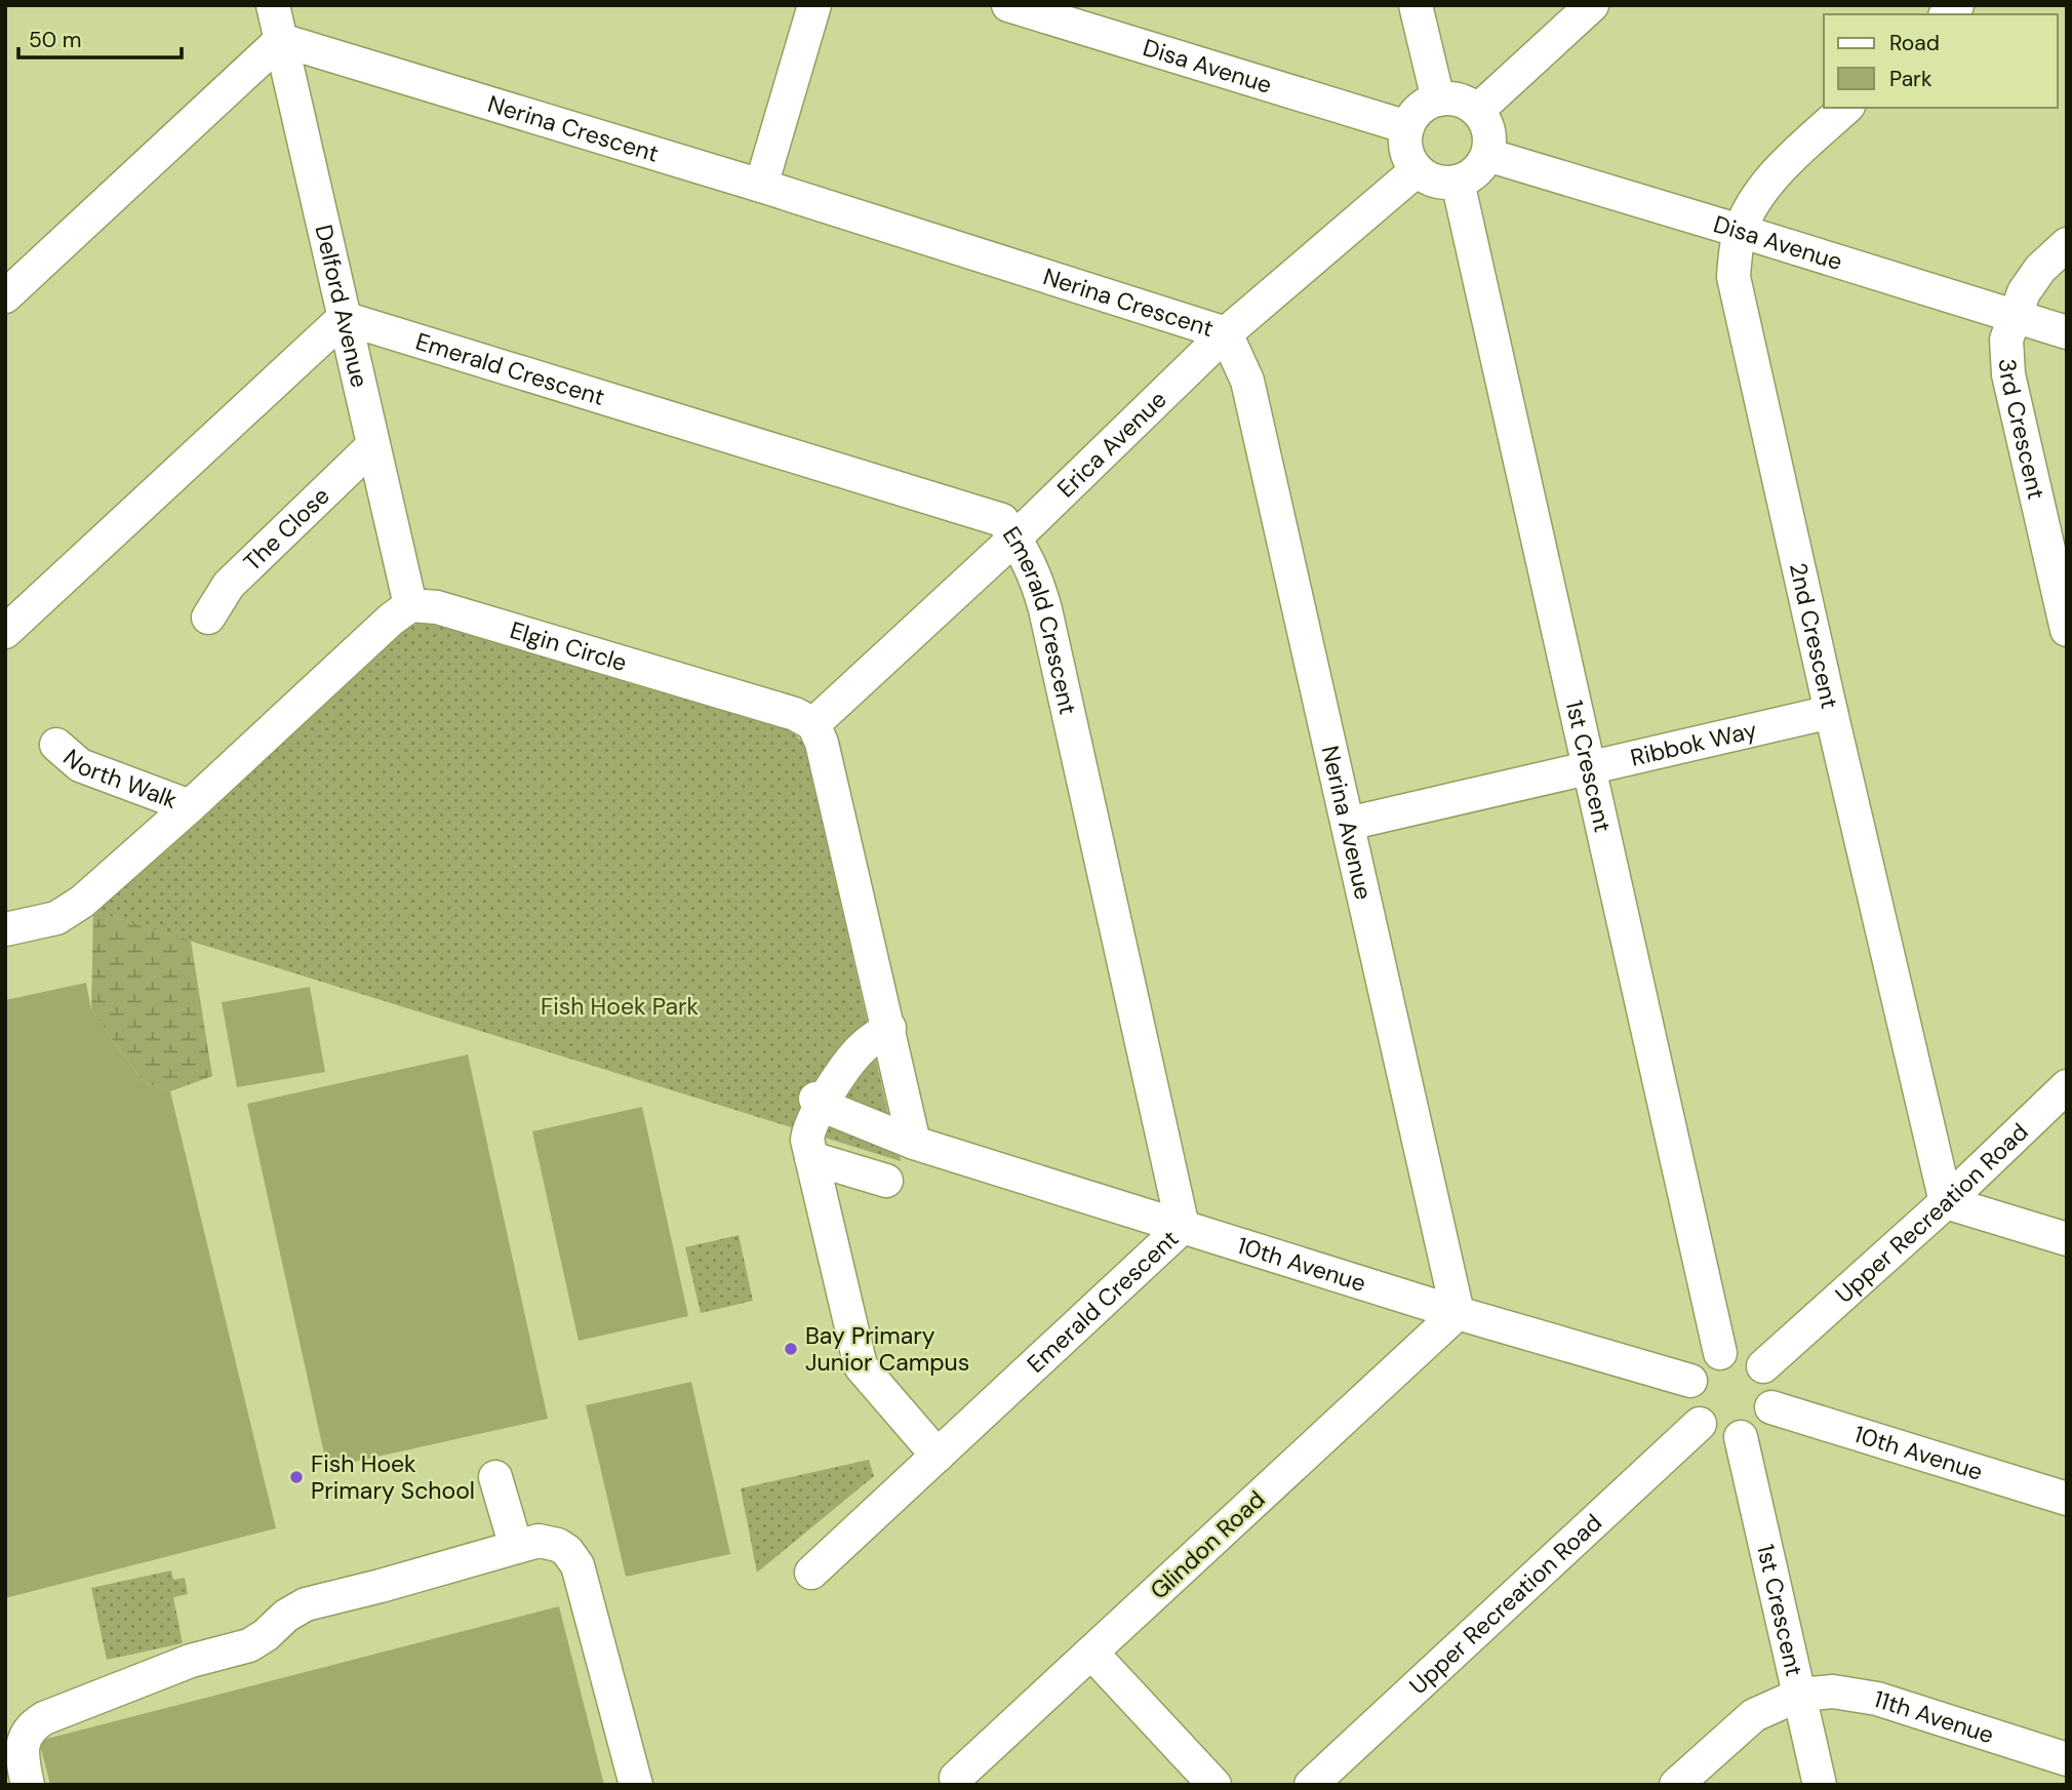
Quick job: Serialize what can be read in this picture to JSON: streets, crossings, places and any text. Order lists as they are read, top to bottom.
{
  "streets": {
    "street": [
      "Disa Avenue",
      "Nerina Crescent",
      "Delford Avenue",
      "Emerald Crescent",
      "3rd Crescent",
      "Erica Avenue",
      "The Close",
      "2nd Crescent",
      "Elgin Circle",
      "Ribbok Way",
      "1st Crescent",
      "North Walk",
      "Nerina Avenue",
      "Upper Recreation Road",
      "10th Avenue",
      "Glindon Road",
      "11th Avenue"
    ]
  },
  "crossings": [
    ["Disa Avenue", "3rd Crescent"],
    ["Disa Avenue", "Erica Avenue"],
    ["Disa Avenue", "2nd Crescent"],
    ["Disa Avenue", "1st Crescent"],
    ["Nerina Crescent", "Delford Avenue"],
    ["Nerina Crescent", "Erica Avenue"],
    ["Nerina Crescent", "Nerina Avenue"],
    ["Delford Avenue", "Emerald Crescent"],
    ["Delford Avenue", "The Close"],
    ["Delford Avenue", "Elgin Circle"],
    ["Emerald Crescent", "Erica Avenue"],
    ["Emerald Crescent", "10th Avenue"],
    ["Erica Avenue", "Elgin Circle"],
    ["Erica Avenue", "1st Crescent"],
    ["Erica Avenue", "Nerina Avenue"],
    ["2nd Crescent", "Ribbok Way"],
    ["2nd Crescent", "Upper Recreation Road"],
    ["Ribbok Way", "1st Crescent"],
    ["Ribbok Way", "Nerina Avenue"],
    ["1st Crescent", "Upper Recreation Road"],
    ["1st Crescent", "10th Avenue"],
    ["1st Crescent", "11th Avenue"],
    ["Nerina Avenue", "10th Avenue"],
    ["Nerina Avenue", "Glindon Road"],
    ["Upper Recreation Road", "10th Avenue"],
    ["10th Avenue", "Glindon Road"]
  ],
  "parks": ["Fish Hoek Park"],
  "places": ["Bay Primary Junior Campus", "Fish Hoek Primary School"],
  "legend": ["Road", "Park"],
  "scale_bar": "50 m"
}
